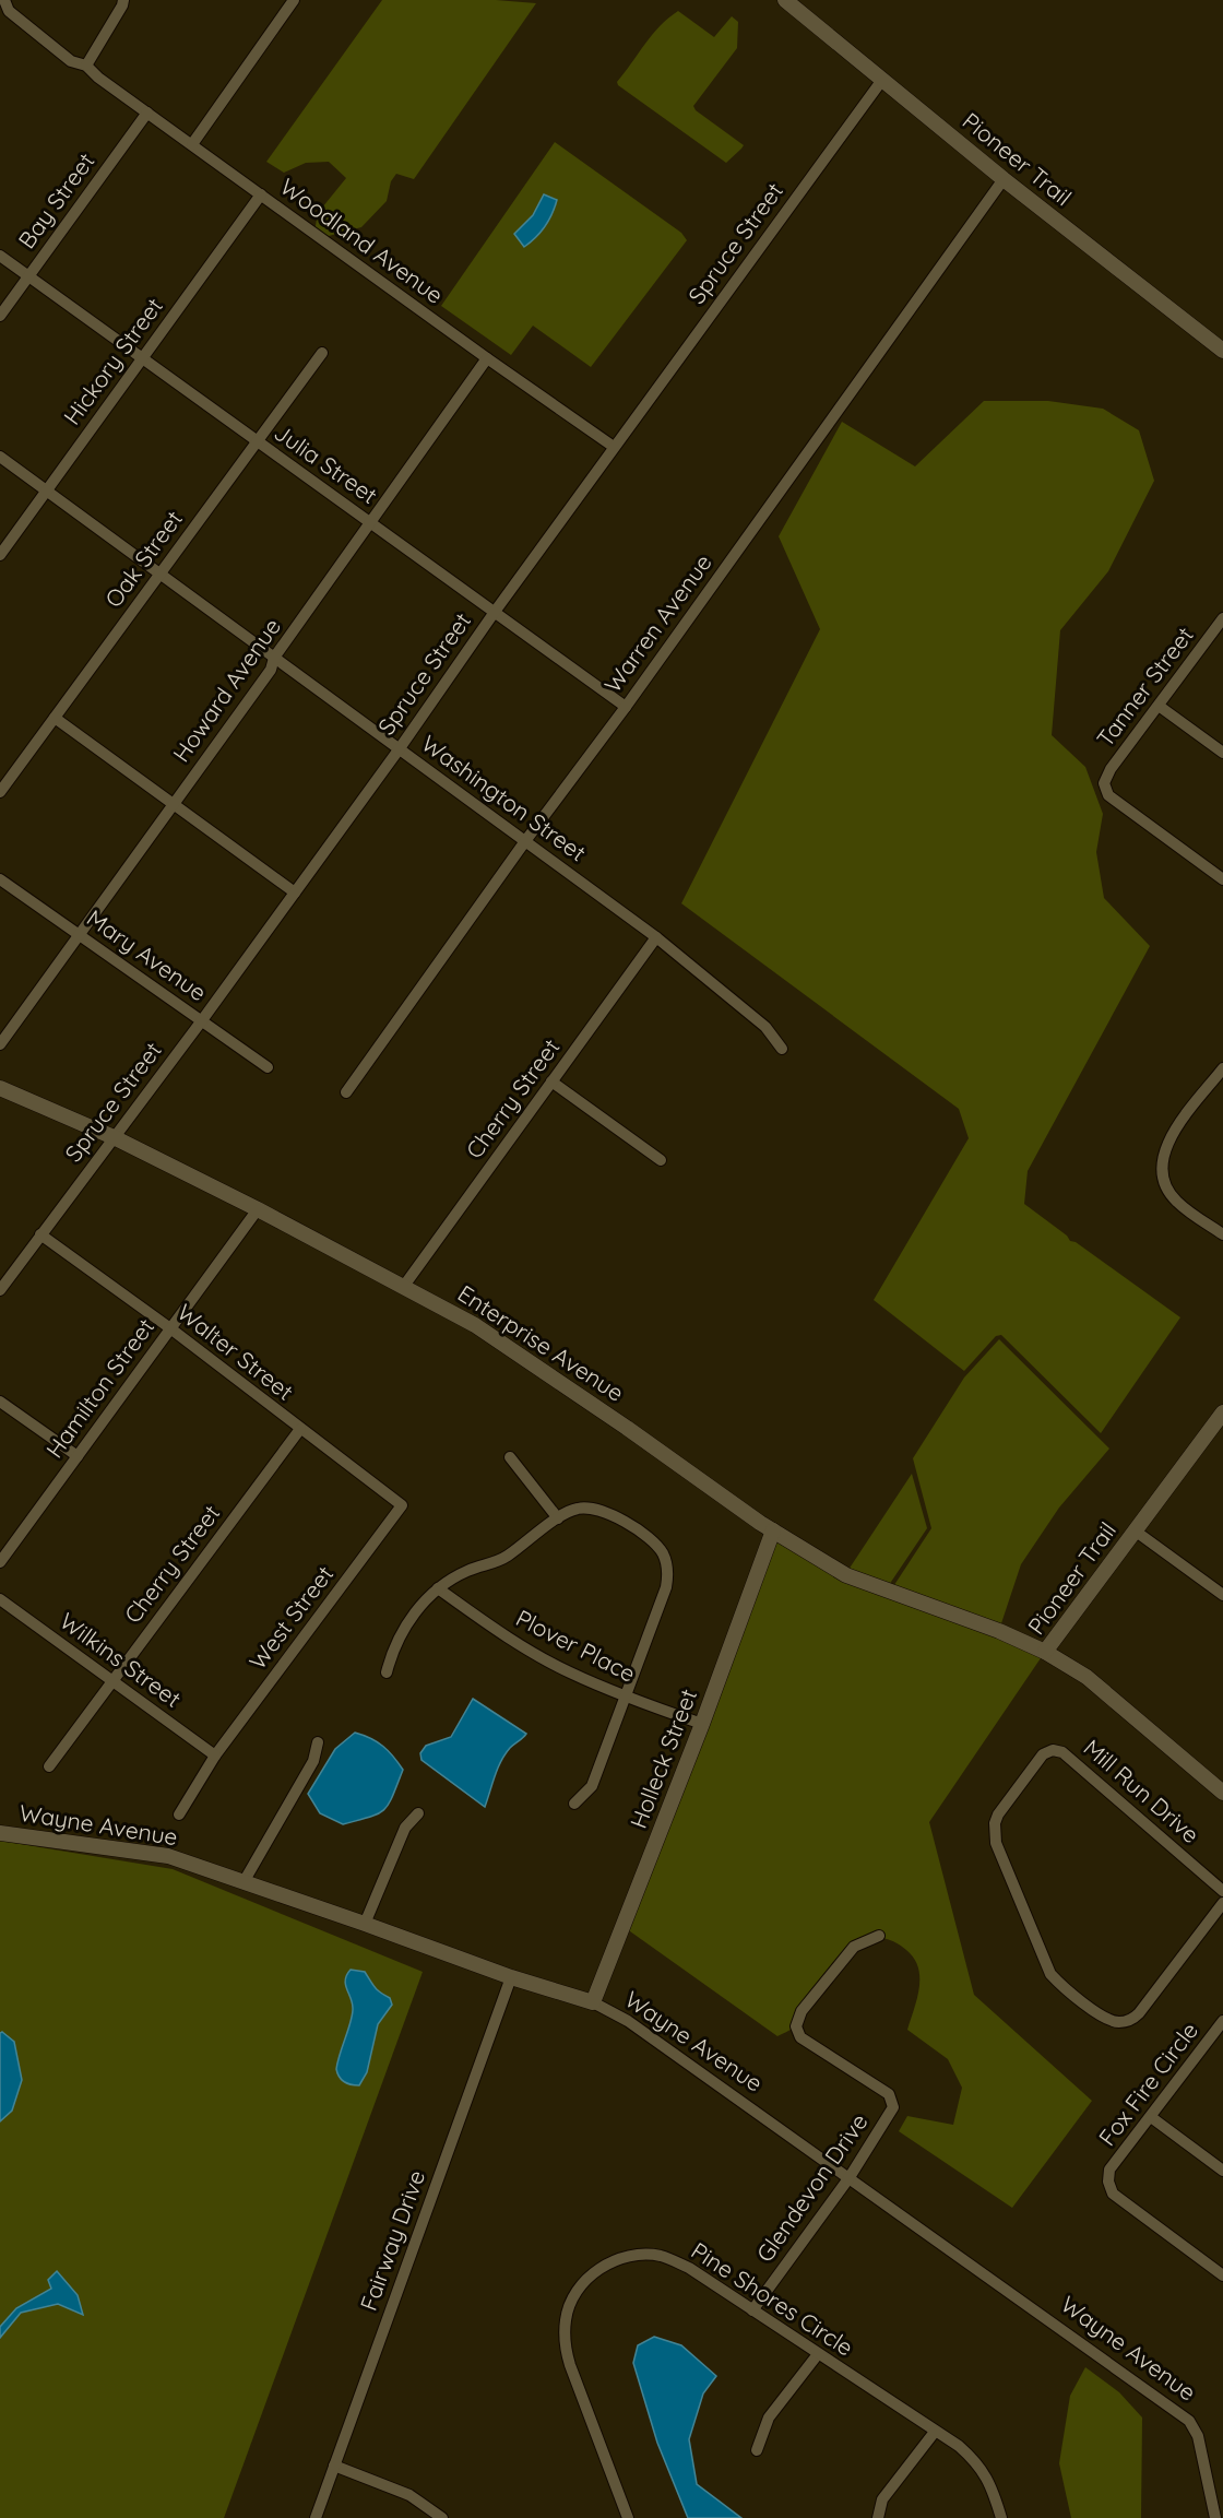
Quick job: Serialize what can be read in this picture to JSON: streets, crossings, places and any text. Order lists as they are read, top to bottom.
{
  "streets": {
    "street": [
      "Pioneer Trail",
      "Bay Street",
      "Woodland Avenue",
      "Spruce Street",
      "Hickory Street",
      "Julia Street",
      "Oak Street",
      "Warren Avenue",
      "Tanner Street",
      "Howard Avenue",
      "Washington Street",
      "Mary Avenue",
      "Cherry Street",
      "Enterprise Avenue",
      "Walter Street",
      "Hamilton Street",
      "West Street",
      "Plover Place",
      "Wilkins Street",
      "Holleck Street",
      "Mill Run Drive",
      "Wayne Avenue",
      "Fox Fire Circle",
      "Glendevon Drive",
      "Fairway Drive",
      "Pine Shores Circle"
    ]
  },
  "crossings": [
    ["Pioneer Trail", "Spruce Street"],
    ["Pioneer Trail", "Warren Avenue"],
    ["Pioneer Trail", "Enterprise Avenue"],
    ["Bay Street", "Woodland Avenue"],
    ["Bay Street", "Julia Street"],
    ["Woodland Avenue", "Spruce Street"],
    ["Woodland Avenue", "Hickory Street"],
    ["Woodland Avenue", "Howard Avenue"],
    ["Spruce Street", "Julia Street"],
    ["Spruce Street", "Washington Street"],
    ["Spruce Street", "Mary Avenue"],
    ["Spruce Street", "Enterprise Avenue"],
    ["Spruce Street", "Walter Street"],
    ["Hickory Street", "Julia Street"],
    ["Hickory Street", "Washington Street"],
    ["Julia Street", "Oak Street"],
    ["Julia Street", "Warren Avenue"],
    ["Julia Street", "Howard Avenue"],
    ["Oak Street", "Washington Street"],
    ["Warren Avenue", "Washington Street"],
    ["Howard Avenue", "Washington Street"],
    ["Howard Avenue", "Mary Avenue"],
    ["Washington Street", "Cherry Street"],
    ["Cherry Street", "Enterprise Avenue"],
    ["Cherry Street", "Walter Street"],
    ["Cherry Street", "Wilkins Street"],
    ["Enterprise Avenue", "Hamilton Street"],
    ["Enterprise Avenue", "Holleck Street"],
    ["Walter Street", "Hamilton Street"],
    ["Walter Street", "West Street"],
    ["West Street", "Wilkins Street"],
    ["Plover Place", "Holleck Street"],
    ["Holleck Street", "Wayne Avenue"],
    ["Wayne Avenue", "Glendevon Drive"],
    ["Wayne Avenue", "Fairway Drive"],
    ["Glendevon Drive", "Pine Shores Circle"]
  ]
}
